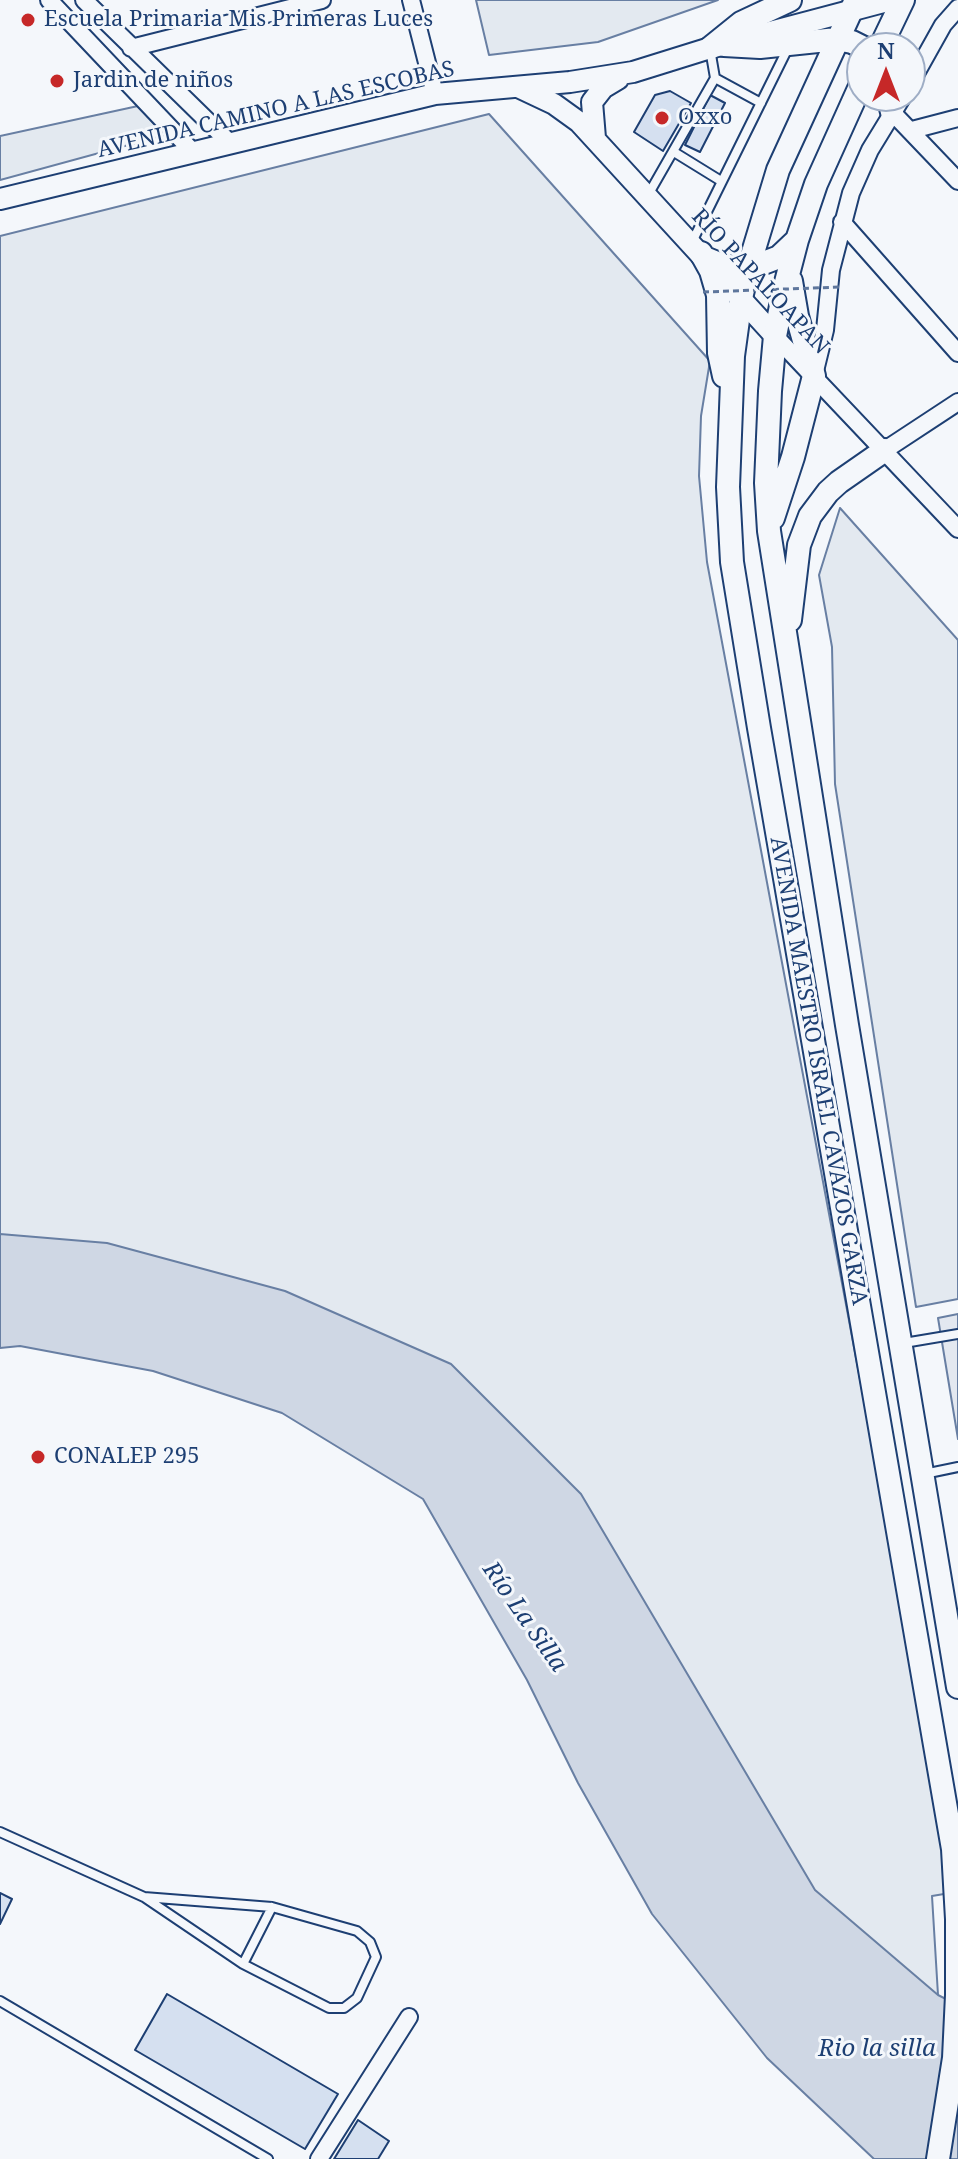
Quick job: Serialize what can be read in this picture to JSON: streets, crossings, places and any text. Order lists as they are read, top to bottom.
{
  "streets": {
    "main road": ["AVENIDA MAESTRO ISRAEL CAVAZOS GARZA"],
    "street": ["AVENIDA CAMINO A LAS ESCOBAS", "RÍO PAPALOAPAN"]
  },
  "crossings": [
    ["AVENIDA CAMINO A LAS ESCOBAS", "RÍO PAPALOAPAN"],
    ["AVENIDA CAMINO A LAS ESCOBAS", "AVENIDA MAESTRO ISRAEL CAVAZOS GARZA"],
    ["RÍO PAPALOAPAN", "AVENIDA MAESTRO ISRAEL CAVAZOS GARZA"]
  ],
  "water": ["Río La Silla", "Rio la silla"],
  "places": [
    "Escuela Primaria Mis Primeras Luces",
    "Jardin de niños",
    "Oxxo",
    "CONALEP 295"
  ],
  "north": "top"
}
